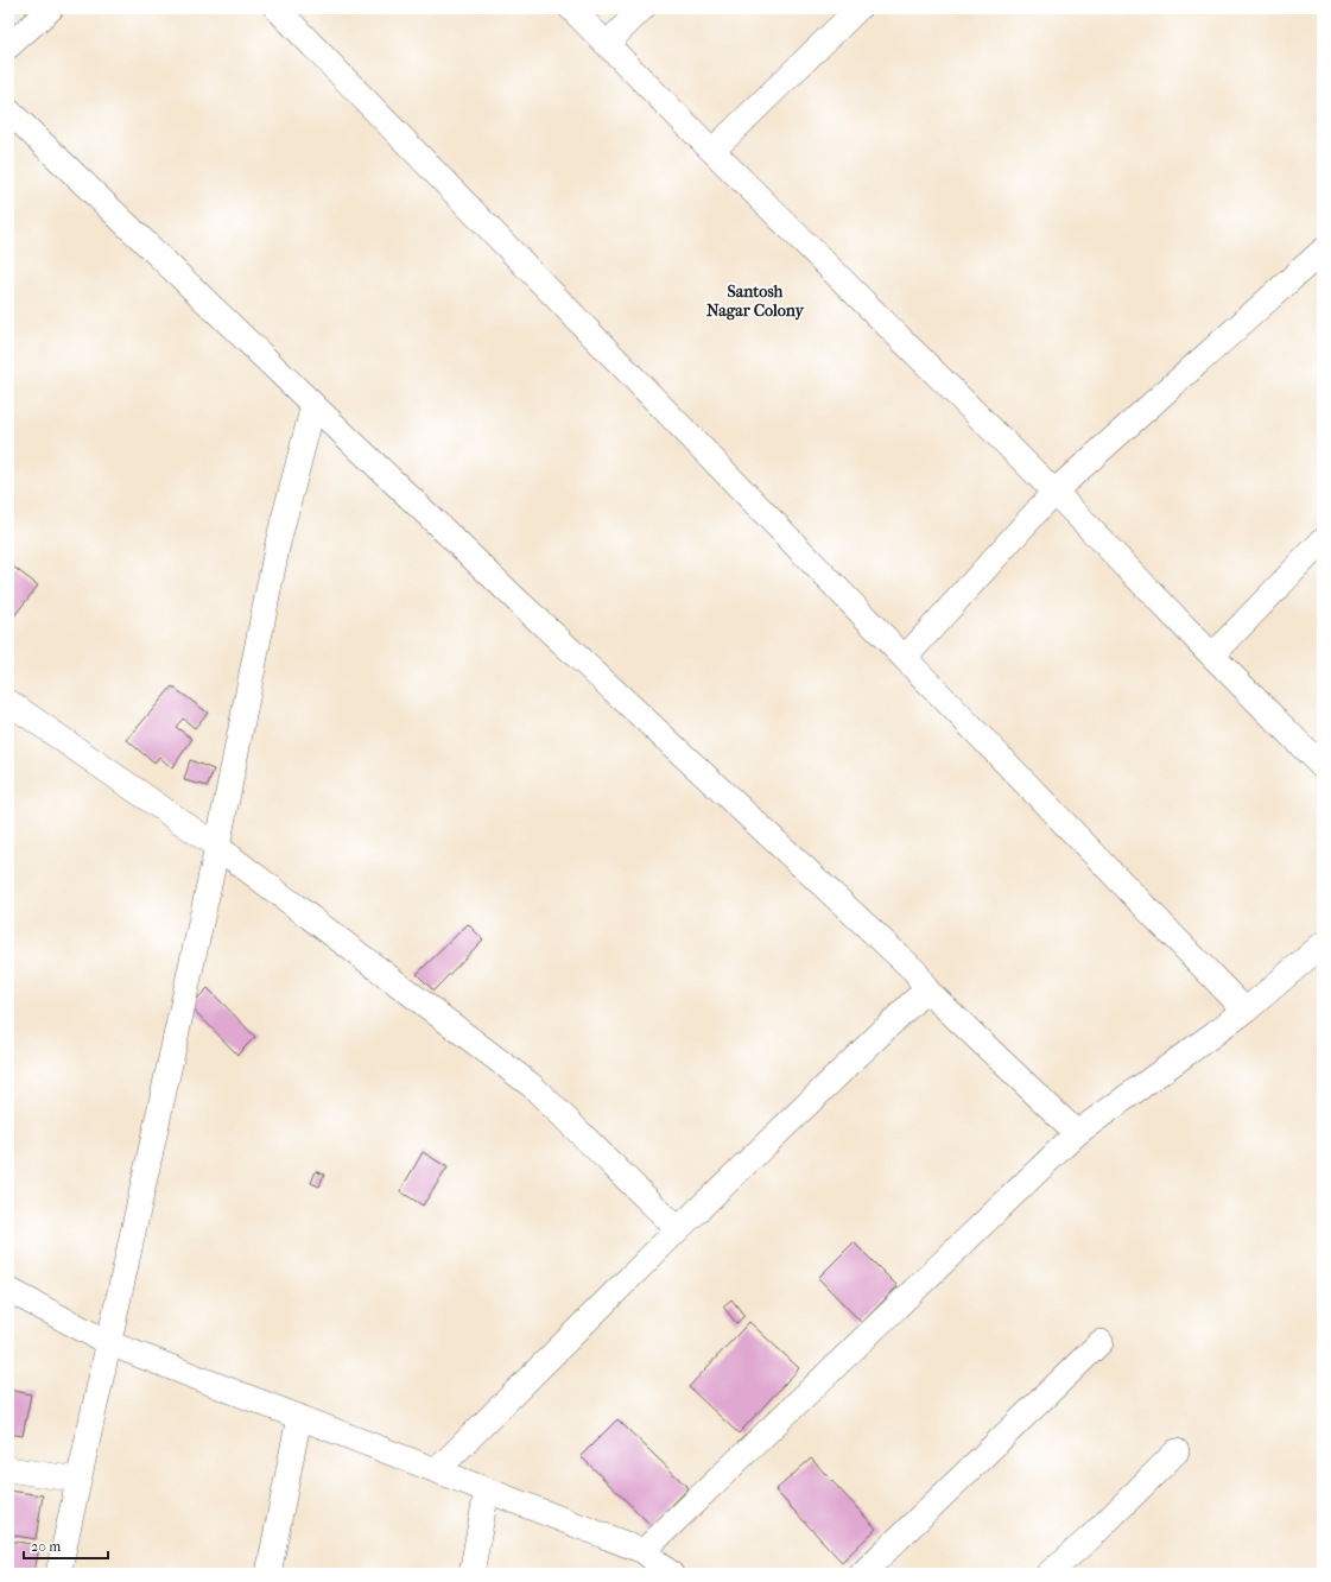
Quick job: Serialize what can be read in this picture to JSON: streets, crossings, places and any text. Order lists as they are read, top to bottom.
{
  "districts": ["Santosh Nagar Colony"],
  "scale_bar": "20 m"
}
